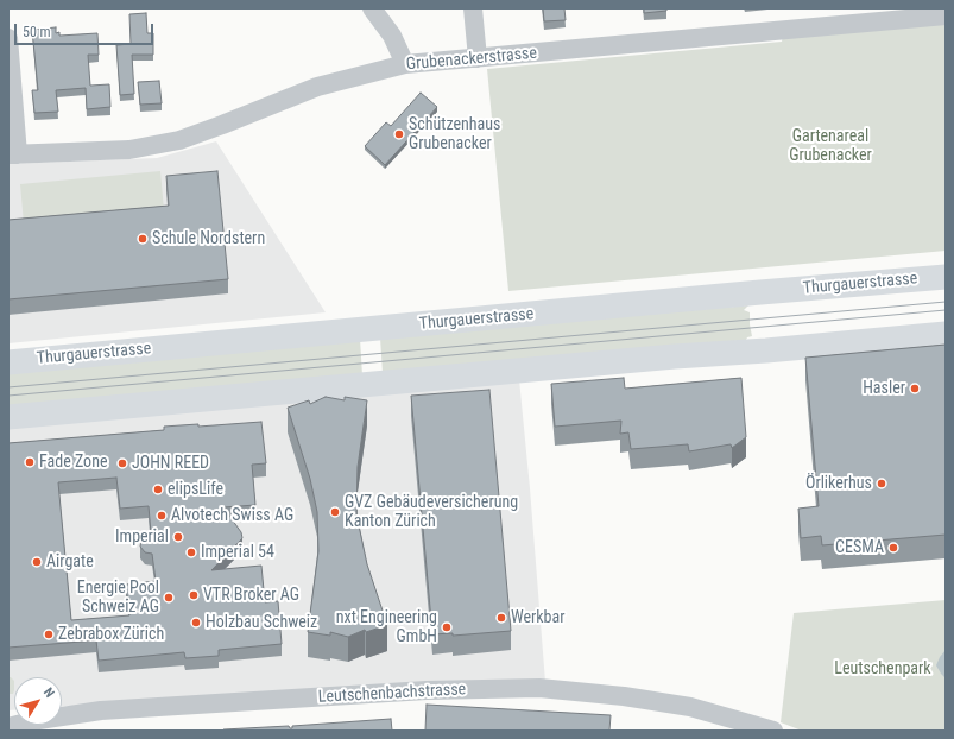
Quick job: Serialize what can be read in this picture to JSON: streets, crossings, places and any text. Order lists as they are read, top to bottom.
{
  "streets": {
    "main road": ["Thurgauerstrasse"],
    "street": ["Grubenackerstrasse", "Leutschenbachstrasse"]
  },
  "parks": ["Gartenareal Grubenacker", "Leutschenpark"],
  "places": [
    "Schützenhaus Grubenacker",
    "Schule Nordstern",
    "Hasler",
    "Fade Zone",
    "JOHN REED",
    "Örlikerhus",
    "elipsLife",
    "GVZ Gebäudeversicherung Kanton Zürich",
    "Alvotech Swiss AG",
    "Imperial",
    "CESMA",
    "Imperial 54",
    "Airgate",
    "VTR Broker AG",
    "Energie Pool Schweiz AG",
    "Werkbar",
    "Holzbau Schweiz",
    "nxt Engineering GmbH",
    "Zebrabox Zürich"
  ],
  "scale_bar": "50 m",
  "north": "top right"
}
